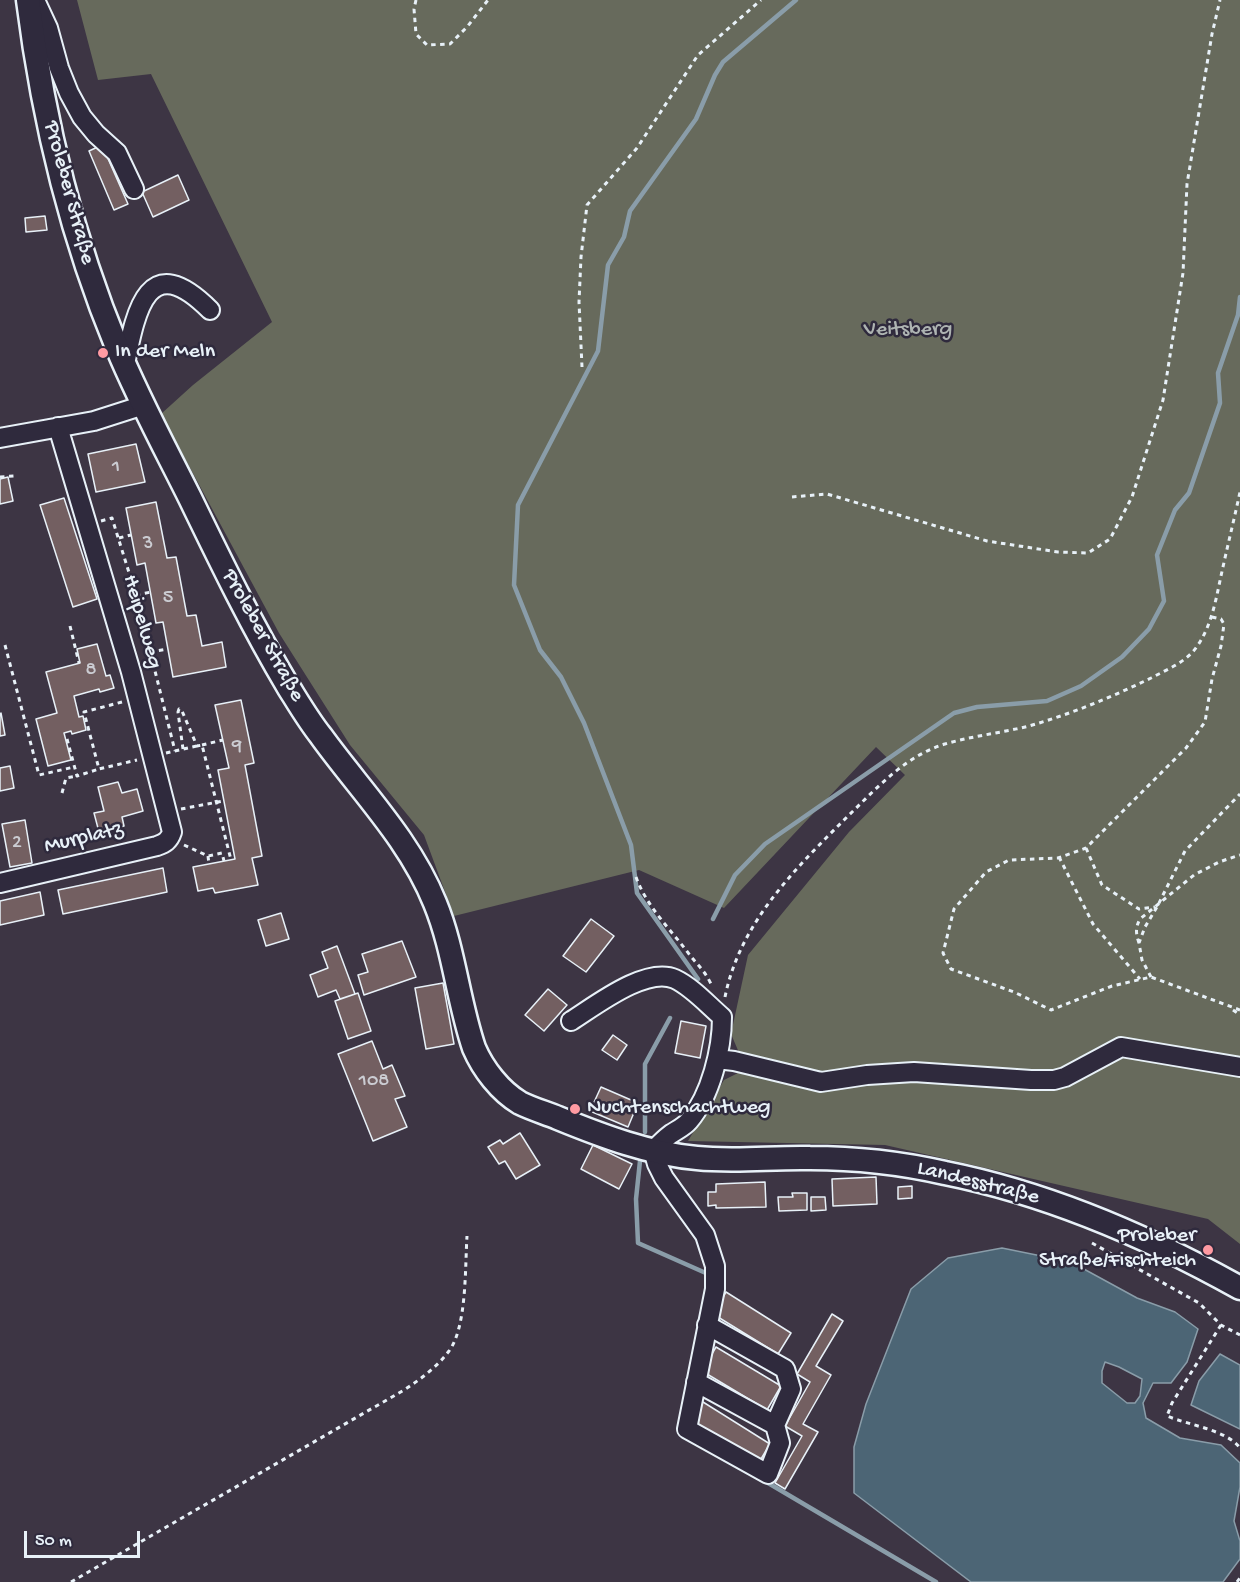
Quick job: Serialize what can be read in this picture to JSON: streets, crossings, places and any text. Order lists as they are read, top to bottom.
{
  "streets": {
    "main road": ["Proleber Straße", "Landesstraße"],
    "street": ["Heipelweg", "Murplatz"]
  },
  "crossings": [
    ["Proleber Straße", "Landesstraße"],
    ["Heipelweg", "Murplatz"]
  ],
  "parks": ["Veitsberg"],
  "places": ["In der Meln", "Nuchtenschachtweg", "Proleber Straße/Fischteich"],
  "house_numbers": [
    "1",
    "3",
    "5",
    "8",
    "9",
    "2",
    "108"
  ],
  "scale_bar": "50 m"
}
